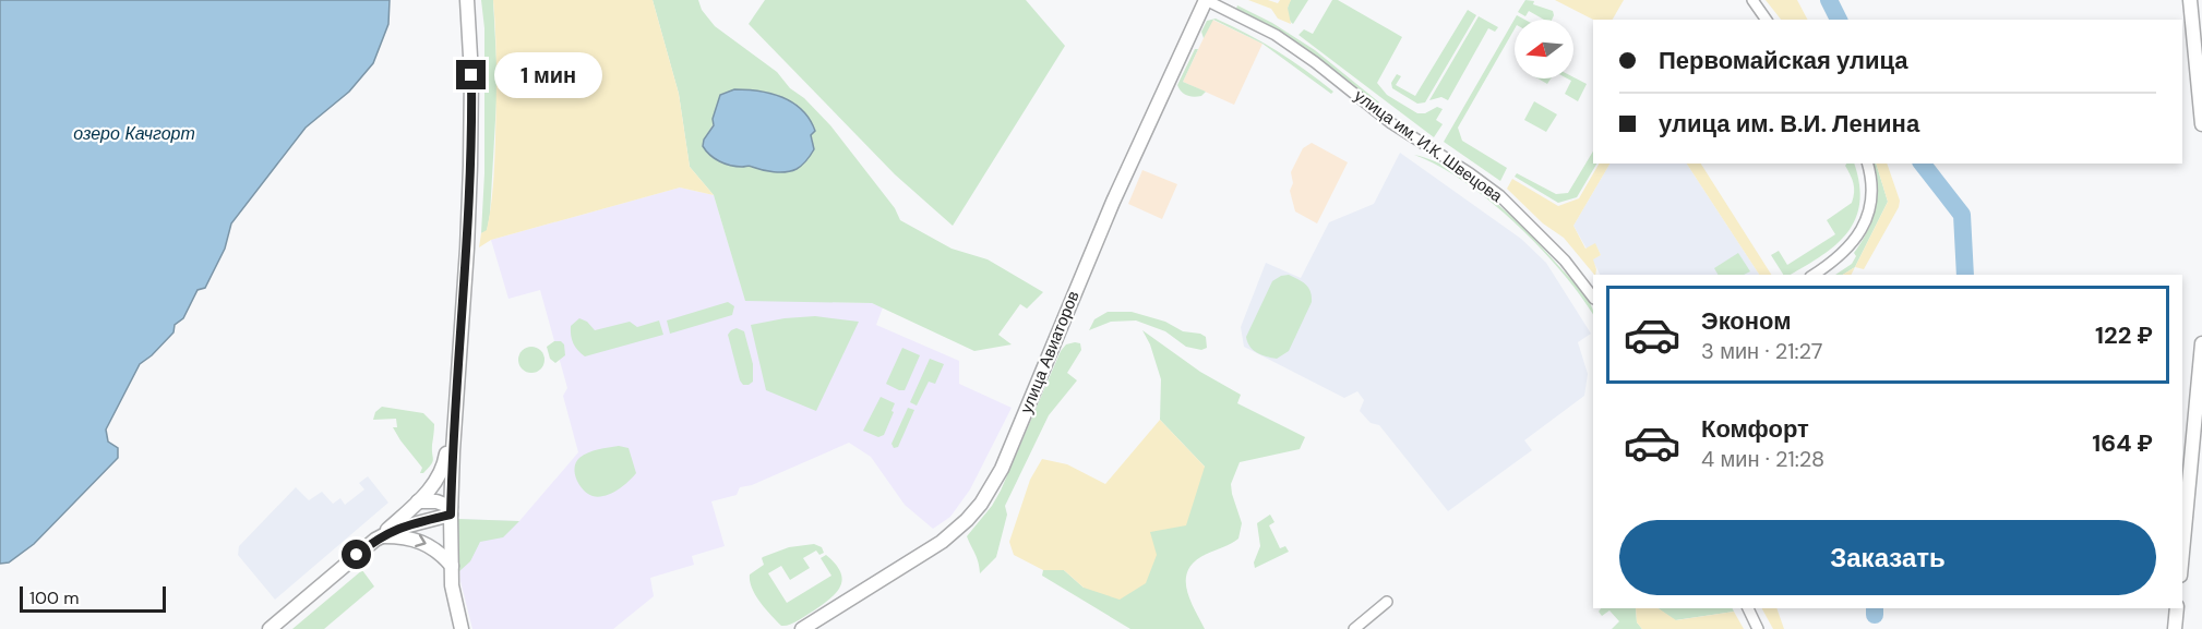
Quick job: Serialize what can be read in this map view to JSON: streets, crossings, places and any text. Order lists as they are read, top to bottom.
{
  "streets": {
    "main road": ["улица Авиаторов"],
    "street": ["улица им. И.К. Швецова"]
  },
  "crossings": [
    ["улица им. И.К. Швецова", "улица Авиаторов"]
  ],
  "water": ["озеро Качгорт"],
  "scale_bar": "100 m",
  "north": "left",
  "page": {
    "banner": ["Первомайская улица", "улица им. В.И. Ленина"],
    "bubble": "1 мин",
    "list": [
      {
        "name": "Эконом",
        "note": "3 мин · 21:27",
        "value": "122 ₽"
      },
      {
        "name": "Комфорт",
        "note": "4 мин · 21:28",
        "value": "164 ₽"
      }
    ],
    "buttons": "Заказать",
    "scale": "100 m"
  }
}
